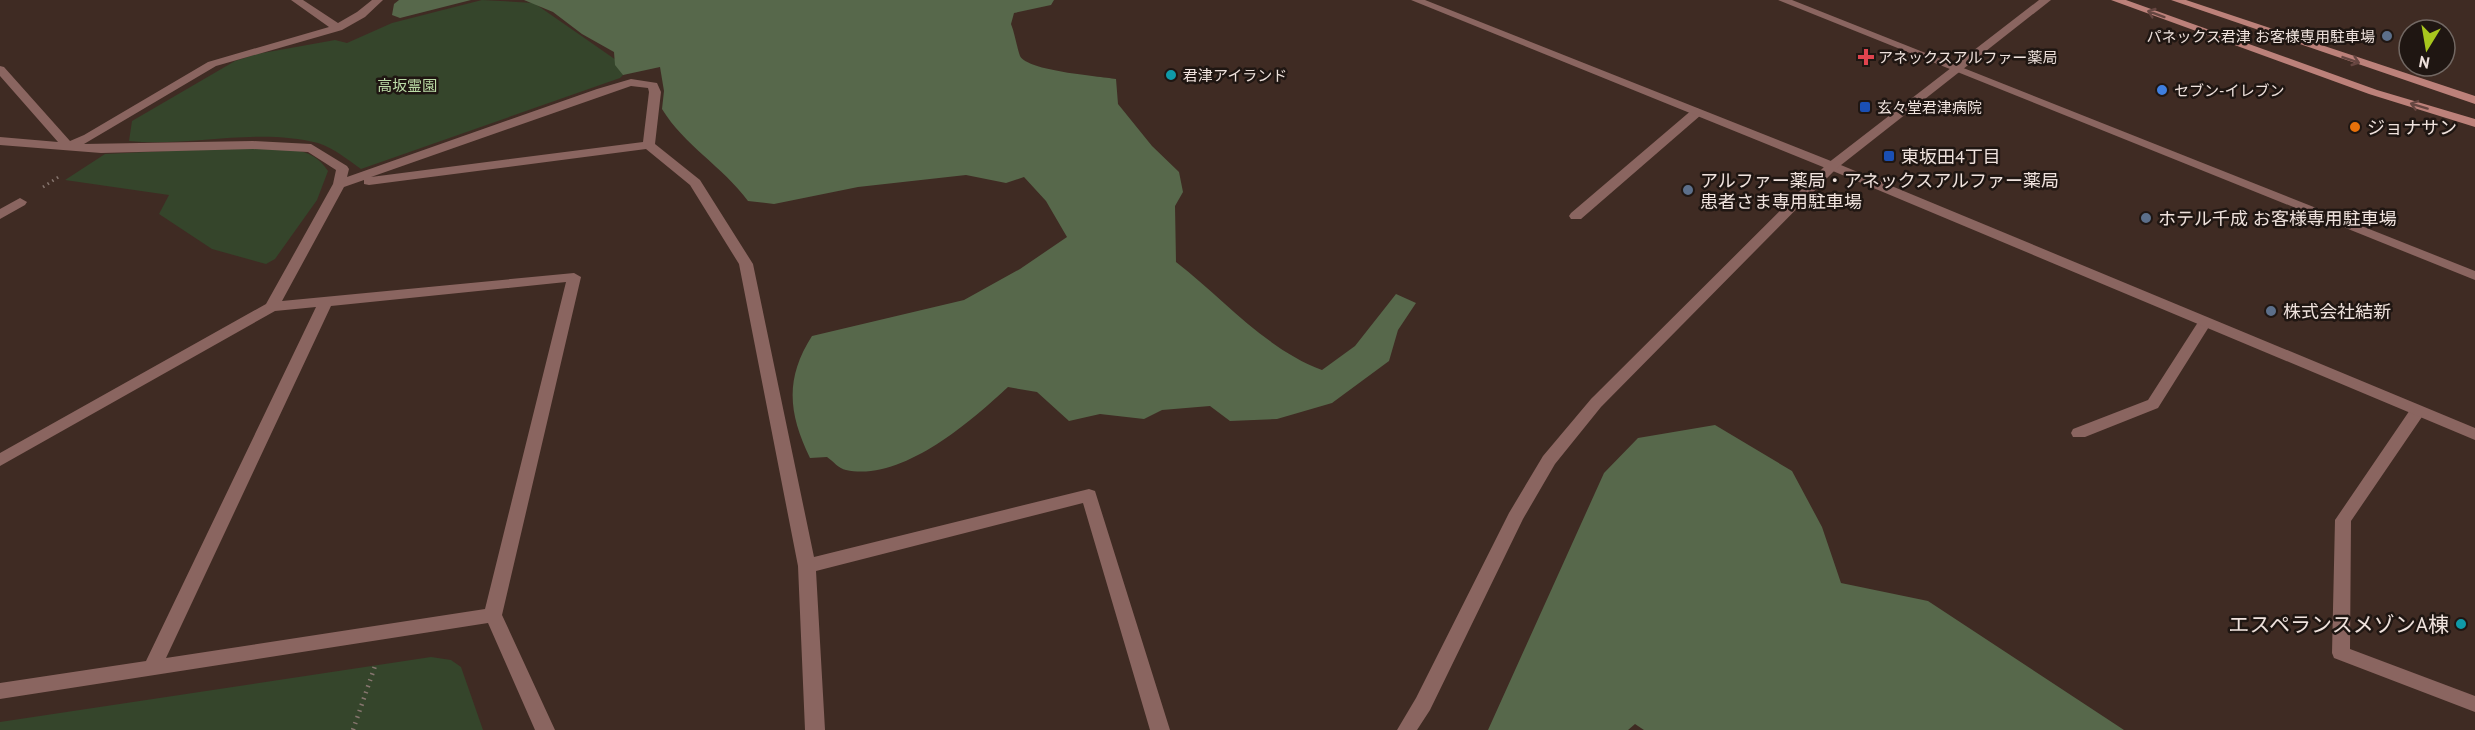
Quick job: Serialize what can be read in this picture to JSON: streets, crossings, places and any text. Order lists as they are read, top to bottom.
{
  "parks": ["高坂霊園"],
  "places": {
    "other": [
      "パネックス君津 お客様専用駐車場",
      "君津アイランド",
      "セブン-イレブン",
      "ジョナサン",
      "アルファー薬局・アネックスアルファー薬局 患者さま専用駐車場",
      "ホテル千成 お客様専用駐車場",
      "株式会社結新",
      "エスペランスメゾンA棟"
    ],
    "health": ["アネックスアルファー薬局"],
    "transit": ["玄々堂君津病院", "東坂田4丁目"]
  },
  "north": "bottom"
}
